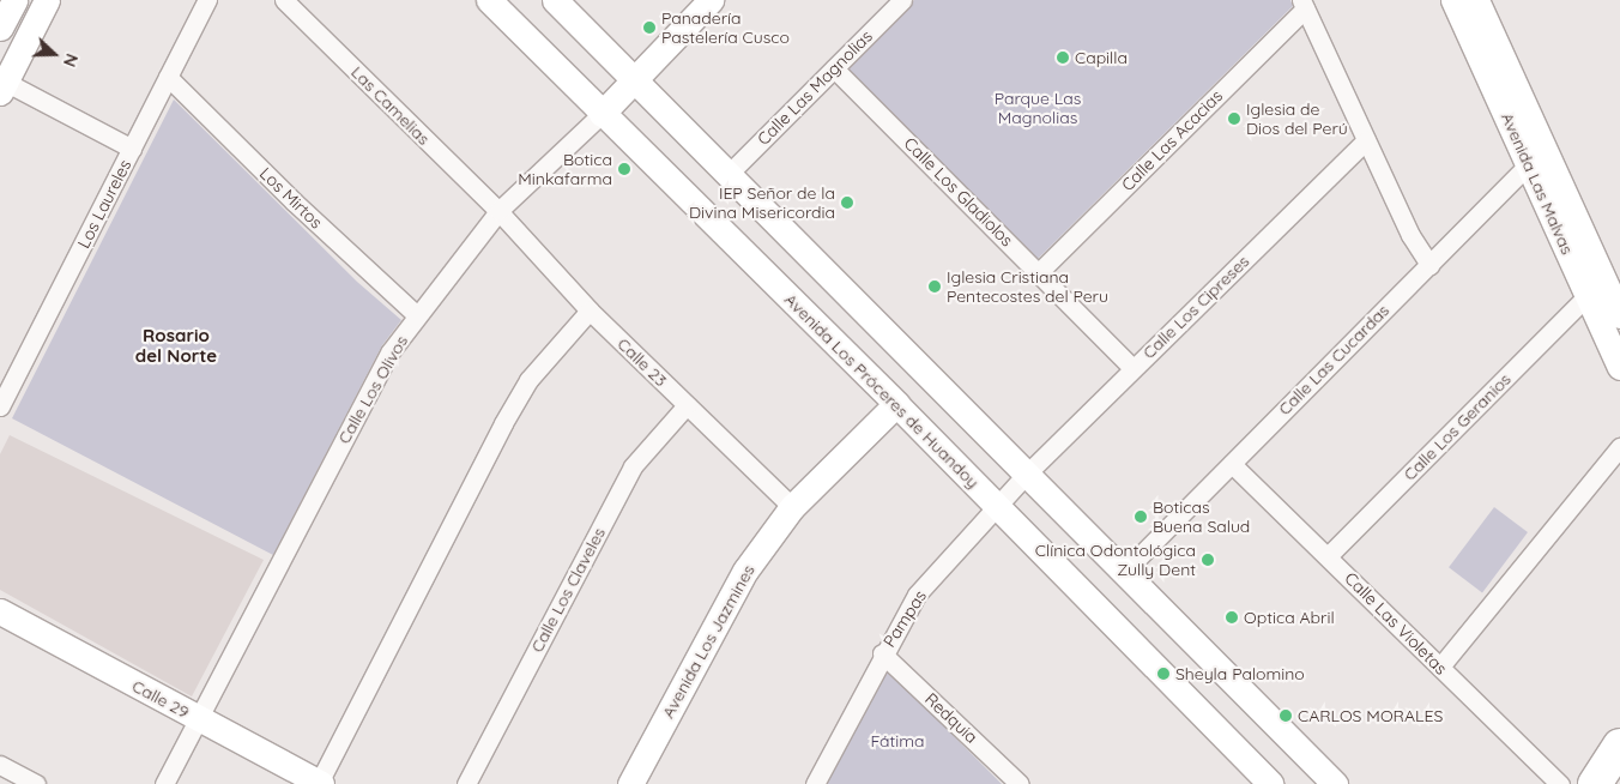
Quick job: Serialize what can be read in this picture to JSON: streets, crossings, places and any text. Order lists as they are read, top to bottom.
{
  "streets": {
    "main road": [
      "Avenida Las Malvas",
      "Calle Los Olivos",
      "Avenida Los Próceres de Huandoy",
      "Avenida Los Jazmines",
      "Calle 29"
    ],
    "street": [
      "Calle Las Magnolias",
      "Las Camelias",
      "Calle Las Acacias",
      "Calle Los Gladiolos",
      "Los Mirtos",
      "Los Laureles",
      "Calle Los Cipreses",
      "Calle Las Cucardas",
      "Calle 23",
      "Calle Los Geranios",
      "Calle Los Claveles",
      "Pampas",
      "Calle Las Violetas",
      "Redquia"
    ]
  },
  "crossings": [
    ["Calle Las Magnolias", "Calle Los Gladiolos"],
    ["Las Camelias", "Calle 23"],
    ["Las Camelias", "Calle Los Olivos"],
    ["Calle Las Acacias", "Calle Los Gladiolos"],
    ["Avenida Las Malvas", "Calle Las Cucardas"],
    ["Avenida Las Malvas", "Calle Los Geranios"],
    ["Calle Los Gladiolos", "Calle Los Cipreses"],
    ["Los Mirtos", "Los Laureles"],
    ["Los Mirtos", "Calle Los Olivos"],
    ["Calle Los Cipreses", "Pampas"],
    ["Calle Las Cucardas", "Calle Las Violetas"],
    ["Calle 23", "Calle Los Olivos"],
    ["Calle 23", "Calle Los Claveles"],
    ["Calle 23", "Avenida Los Jazmines"],
    ["Calle Los Olivos", "Avenida Los Próceres de Huandoy"],
    ["Calle Los Olivos", "Calle 29"],
    ["Avenida Los Próceres de Huandoy", "Pampas"],
    ["Avenida Los Próceres de Huandoy", "Avenida Los Jazmines"],
    ["Calle Los Geranios", "Calle Las Violetas"],
    ["Pampas", "Redquia"]
  ],
  "districts": ["Rosario del Norte"],
  "parks": ["Parque Las Magnolias", "Fátima"],
  "places": [
    "Panadería Pastelería Cusco",
    "Capilla",
    "Iglesia de Dios del Perú",
    "Botica Minkafarma",
    "IEP Señor de la Divina Misericordia",
    "Iglesia Cristiana Pentecostes del Peru",
    "Boticas Buena Salud",
    "Clínica Odontológica Zully Dent",
    "Optica Abril",
    "Sheyla Palomino",
    "CARLOS MORALES"
  ],
  "north": "right"
}
